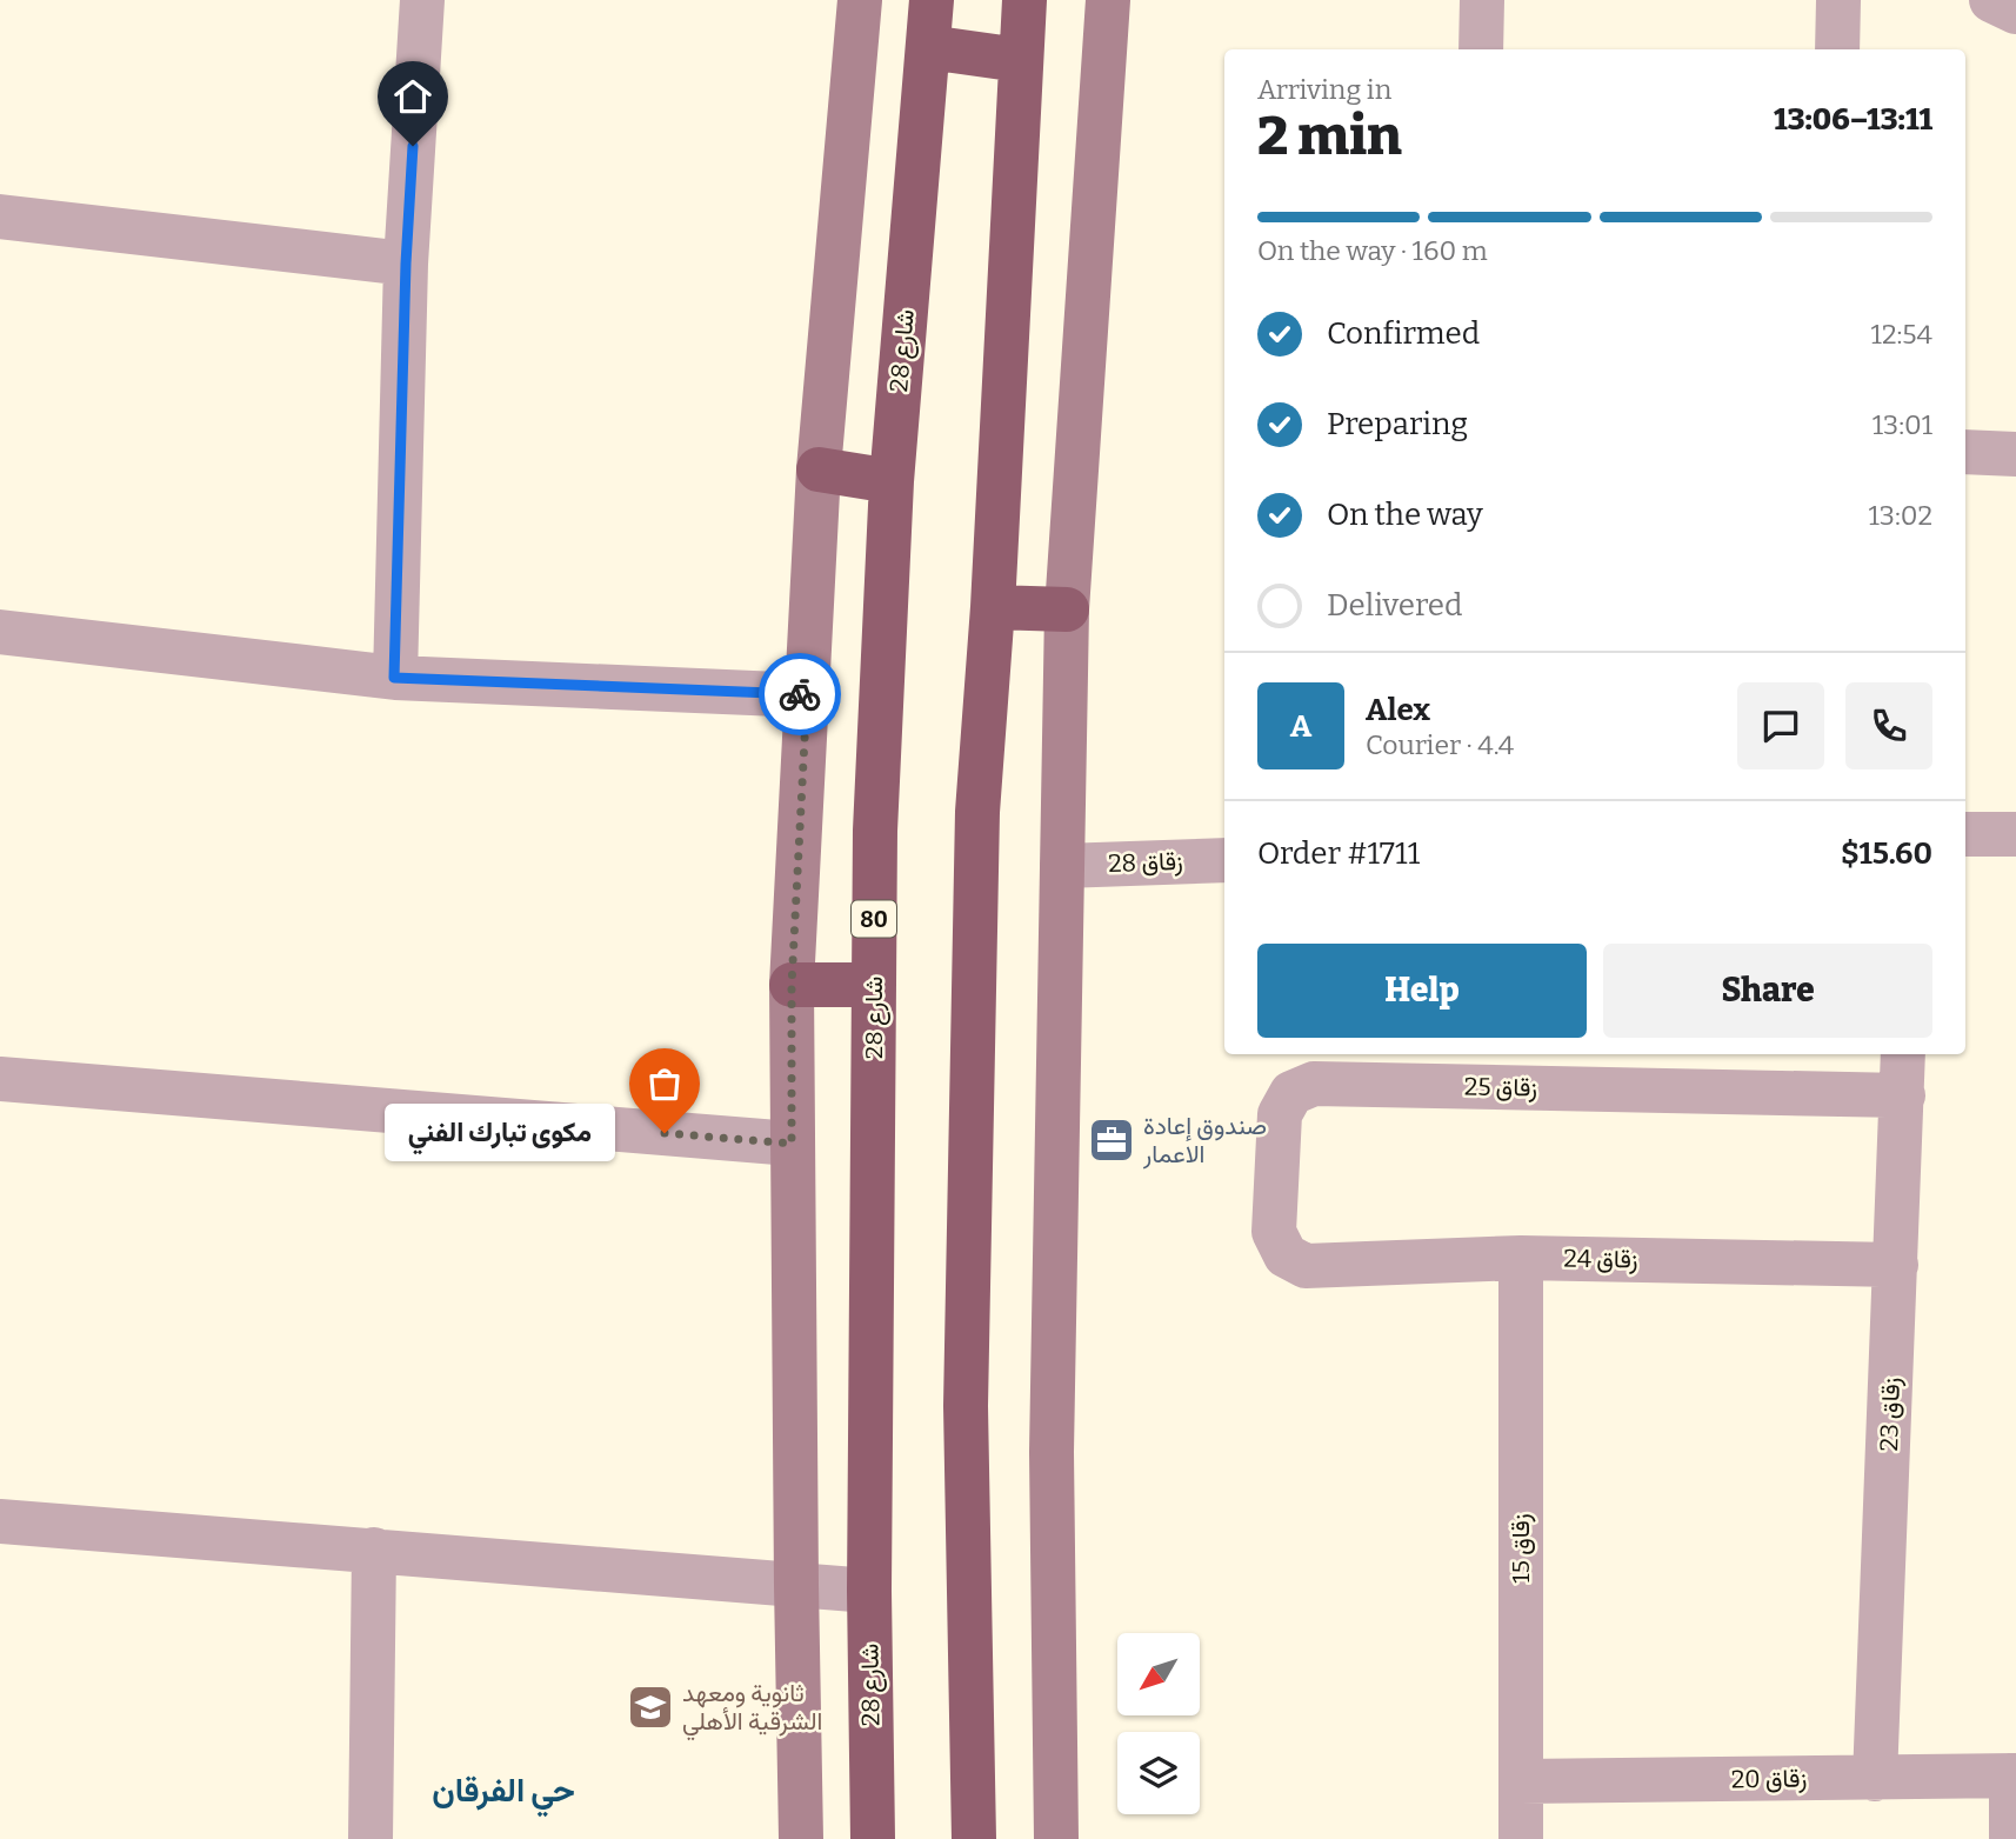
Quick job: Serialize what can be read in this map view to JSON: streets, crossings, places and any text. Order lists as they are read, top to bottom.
{
  "streets": {
    "highway": ["شارع 28", "80"],
    "street": [
      "زقاق 28",
      "زقاق 25",
      "زقاق 24",
      "زقاق 23",
      "زقاق 15",
      "زقاق 20"
    ]
  },
  "crossings": [
    ["زقاق 25", "زقاق 24"],
    ["زقاق 25", "زقاق 23"],
    ["زقاق 24", "زقاق 23"],
    ["زقاق 24", "زقاق 15"],
    ["زقاق 23", "زقاق 20"],
    ["زقاق 15", "زقاق 20"]
  ],
  "districts": ["حي الفرقان"],
  "places": {
    "other": ["مكوى تبارك الفني"],
    "office": ["صندوق إعادة الاعمار"],
    "school or university": ["ثانوية ومعهد الشرقية الأهلي"]
  },
  "north": "bottom left",
  "page": {
    "heading": ["2 min", "Arriving in", "13:06–13:11"],
    "panel": [
      "Alex",
      "Courier · 4.4",
      "Order #1711",
      "$15.60"
    ],
    "bar": "On the way · 160 m",
    "list": [
      ["Confirmed", "12:54"],
      ["Preparing", "13:01"],
      ["On the way", "13:02"],
      "Delivered"
    ],
    "round": "A",
    "buttons": ["Help", "Share"],
    "bubble": "مكوى تبارك الفني"
  }
}
